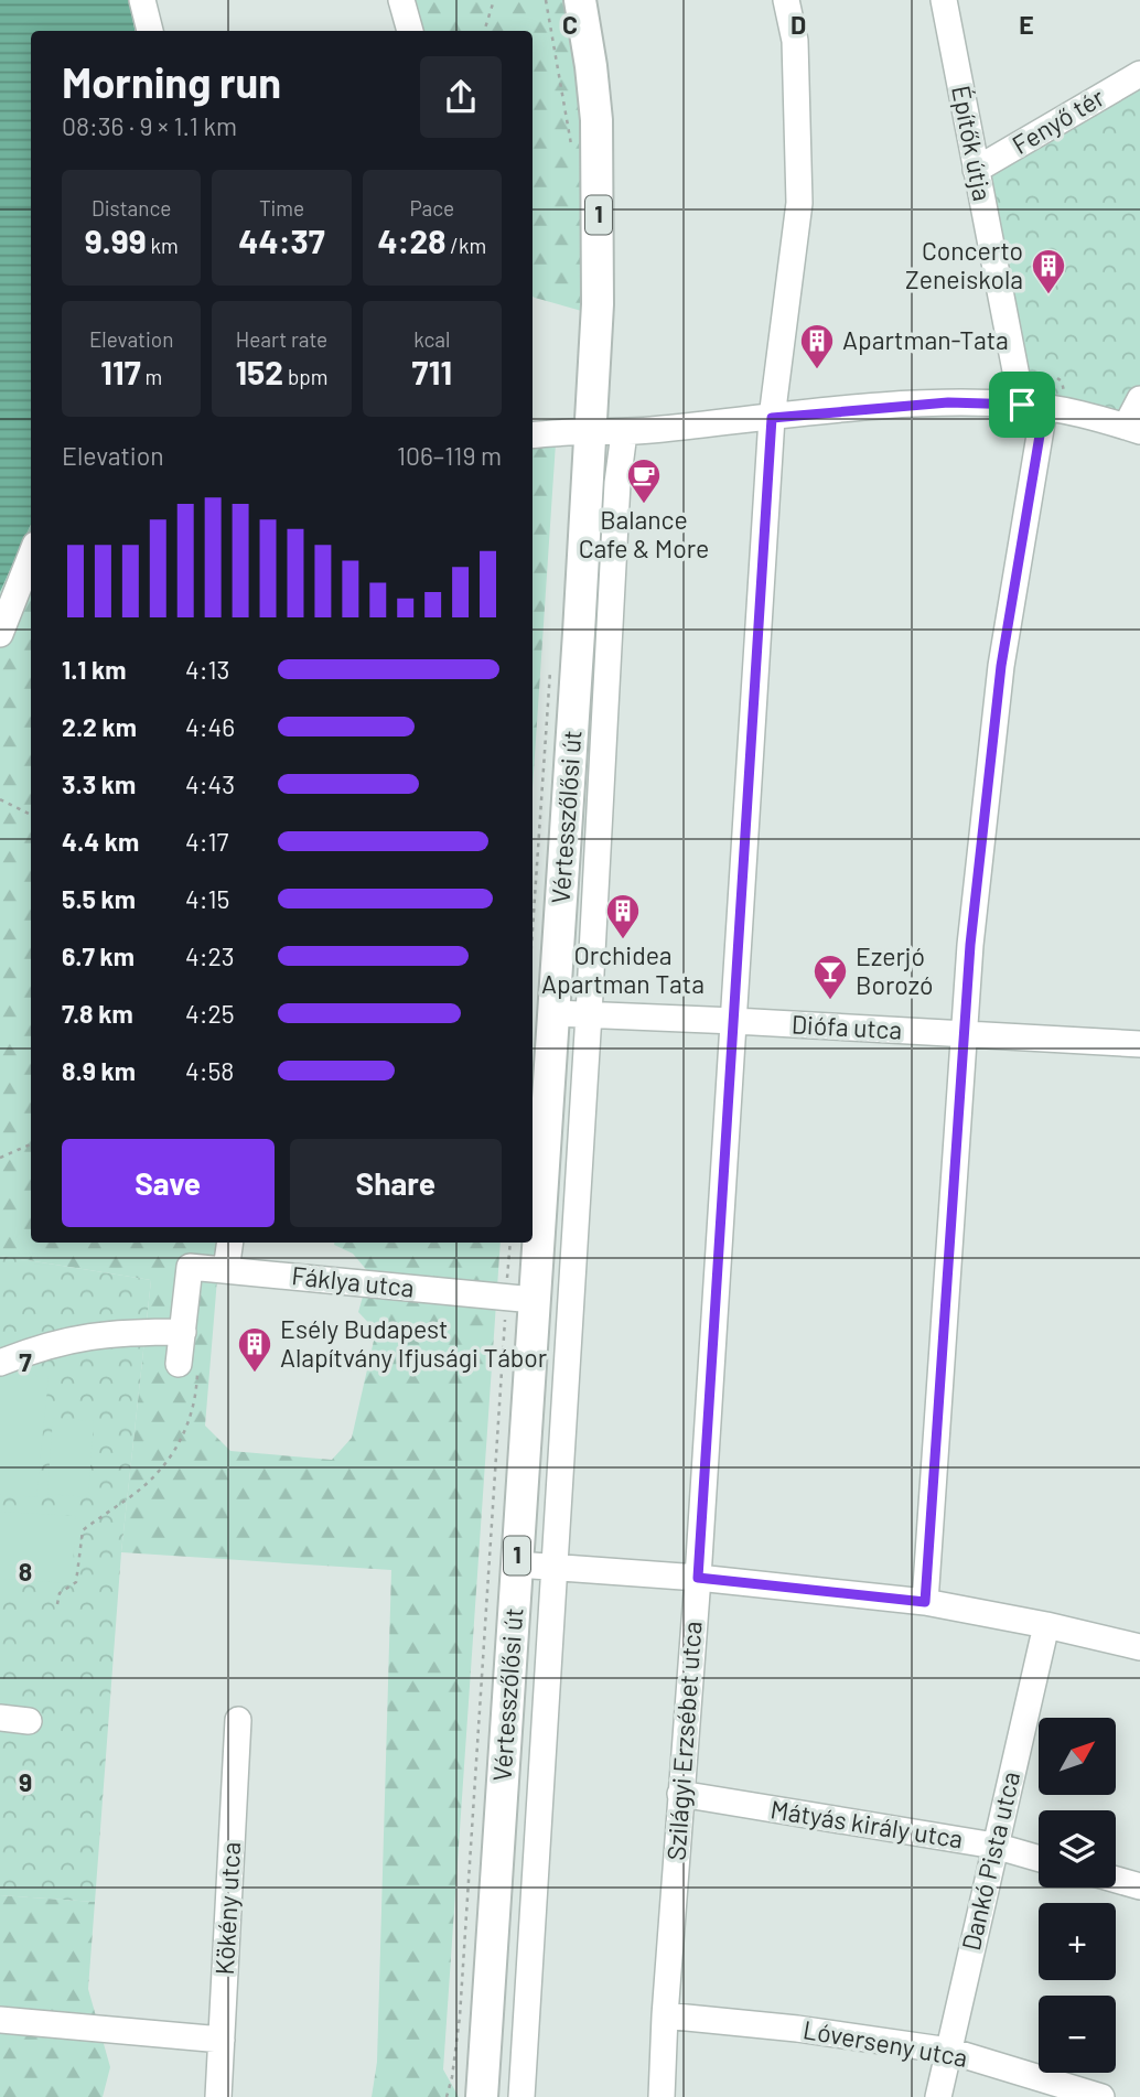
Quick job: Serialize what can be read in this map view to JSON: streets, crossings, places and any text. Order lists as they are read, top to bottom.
{
  "streets": {
    "main road": ["1", "Vértesszőlősi út"],
    "street": [
      "Fenyő tér",
      "Építők útja",
      "Diófa utca",
      "Fáklya utca",
      "Szilágyi Erzsébet utca",
      "Mátyás király utca",
      "Dankó Pista utca",
      "Kökény utca",
      "Lóverseny utca"
    ]
  },
  "crossings": [
    ["Fenyő tér", "Építők útja"],
    ["Vértesszőlősi út", "Diófa utca"],
    ["Vértesszőlősi út", "Fáklya utca"],
    ["Diófa utca", "Szilágyi Erzsébet utca"],
    ["Szilágyi Erzsébet utca", "Mátyás király utca"],
    ["Szilágyi Erzsébet utca", "Lóverseny utca"],
    ["Mátyás király utca", "Dankó Pista utca"],
    ["Dankó Pista utca", "Lóverseny utca"]
  ],
  "places": {
    "building": [
      "Concerto Zeneiskola",
      "Apartman-Tata",
      "Orchidea Apartman Tata",
      "Esély Budapest Alapítvány Ifjusági Tábor"
    ],
    "cafe": ["Balance Cafe & More"],
    "bar": ["Ezerjó Borozó"]
  },
  "north": "top right",
  "page": {
    "heading": ["Morning run", "08:36 · 9 × 1.1 km"],
    "stats": [
      ["Distance", "9.99 km"],
      ["Time", "44:37"],
      ["Pace", "4:28 /km"],
      ["Elevation", "117 m"],
      ["Heart rate", "152 bpm"],
      ["kcal", "711"]
    ],
    "chart": ["Elevation", "106–119 m"],
    "list": [
      {
        "name": "1.1 km",
        "note": "4:13"
      },
      {
        "name": "2.2 km",
        "note": "4:46"
      },
      {
        "name": "3.3 km",
        "note": "4:43"
      },
      {
        "name": "4.4 km",
        "note": "4:17"
      },
      {
        "name": "5.5 km",
        "note": "4:15"
      },
      {
        "name": "6.7 km",
        "note": "4:23"
      },
      {
        "name": "7.8 km",
        "note": "4:25"
      },
      {
        "name": "8.9 km",
        "note": "4:58"
      }
    ],
    "buttons": ["Save", "Share"],
    "map_buttons": ["+", "−"]
  },
  "grid": {
    "columns": ["C", "D", "E"],
    "rows": ["7", "8", "9"]
  }
}
